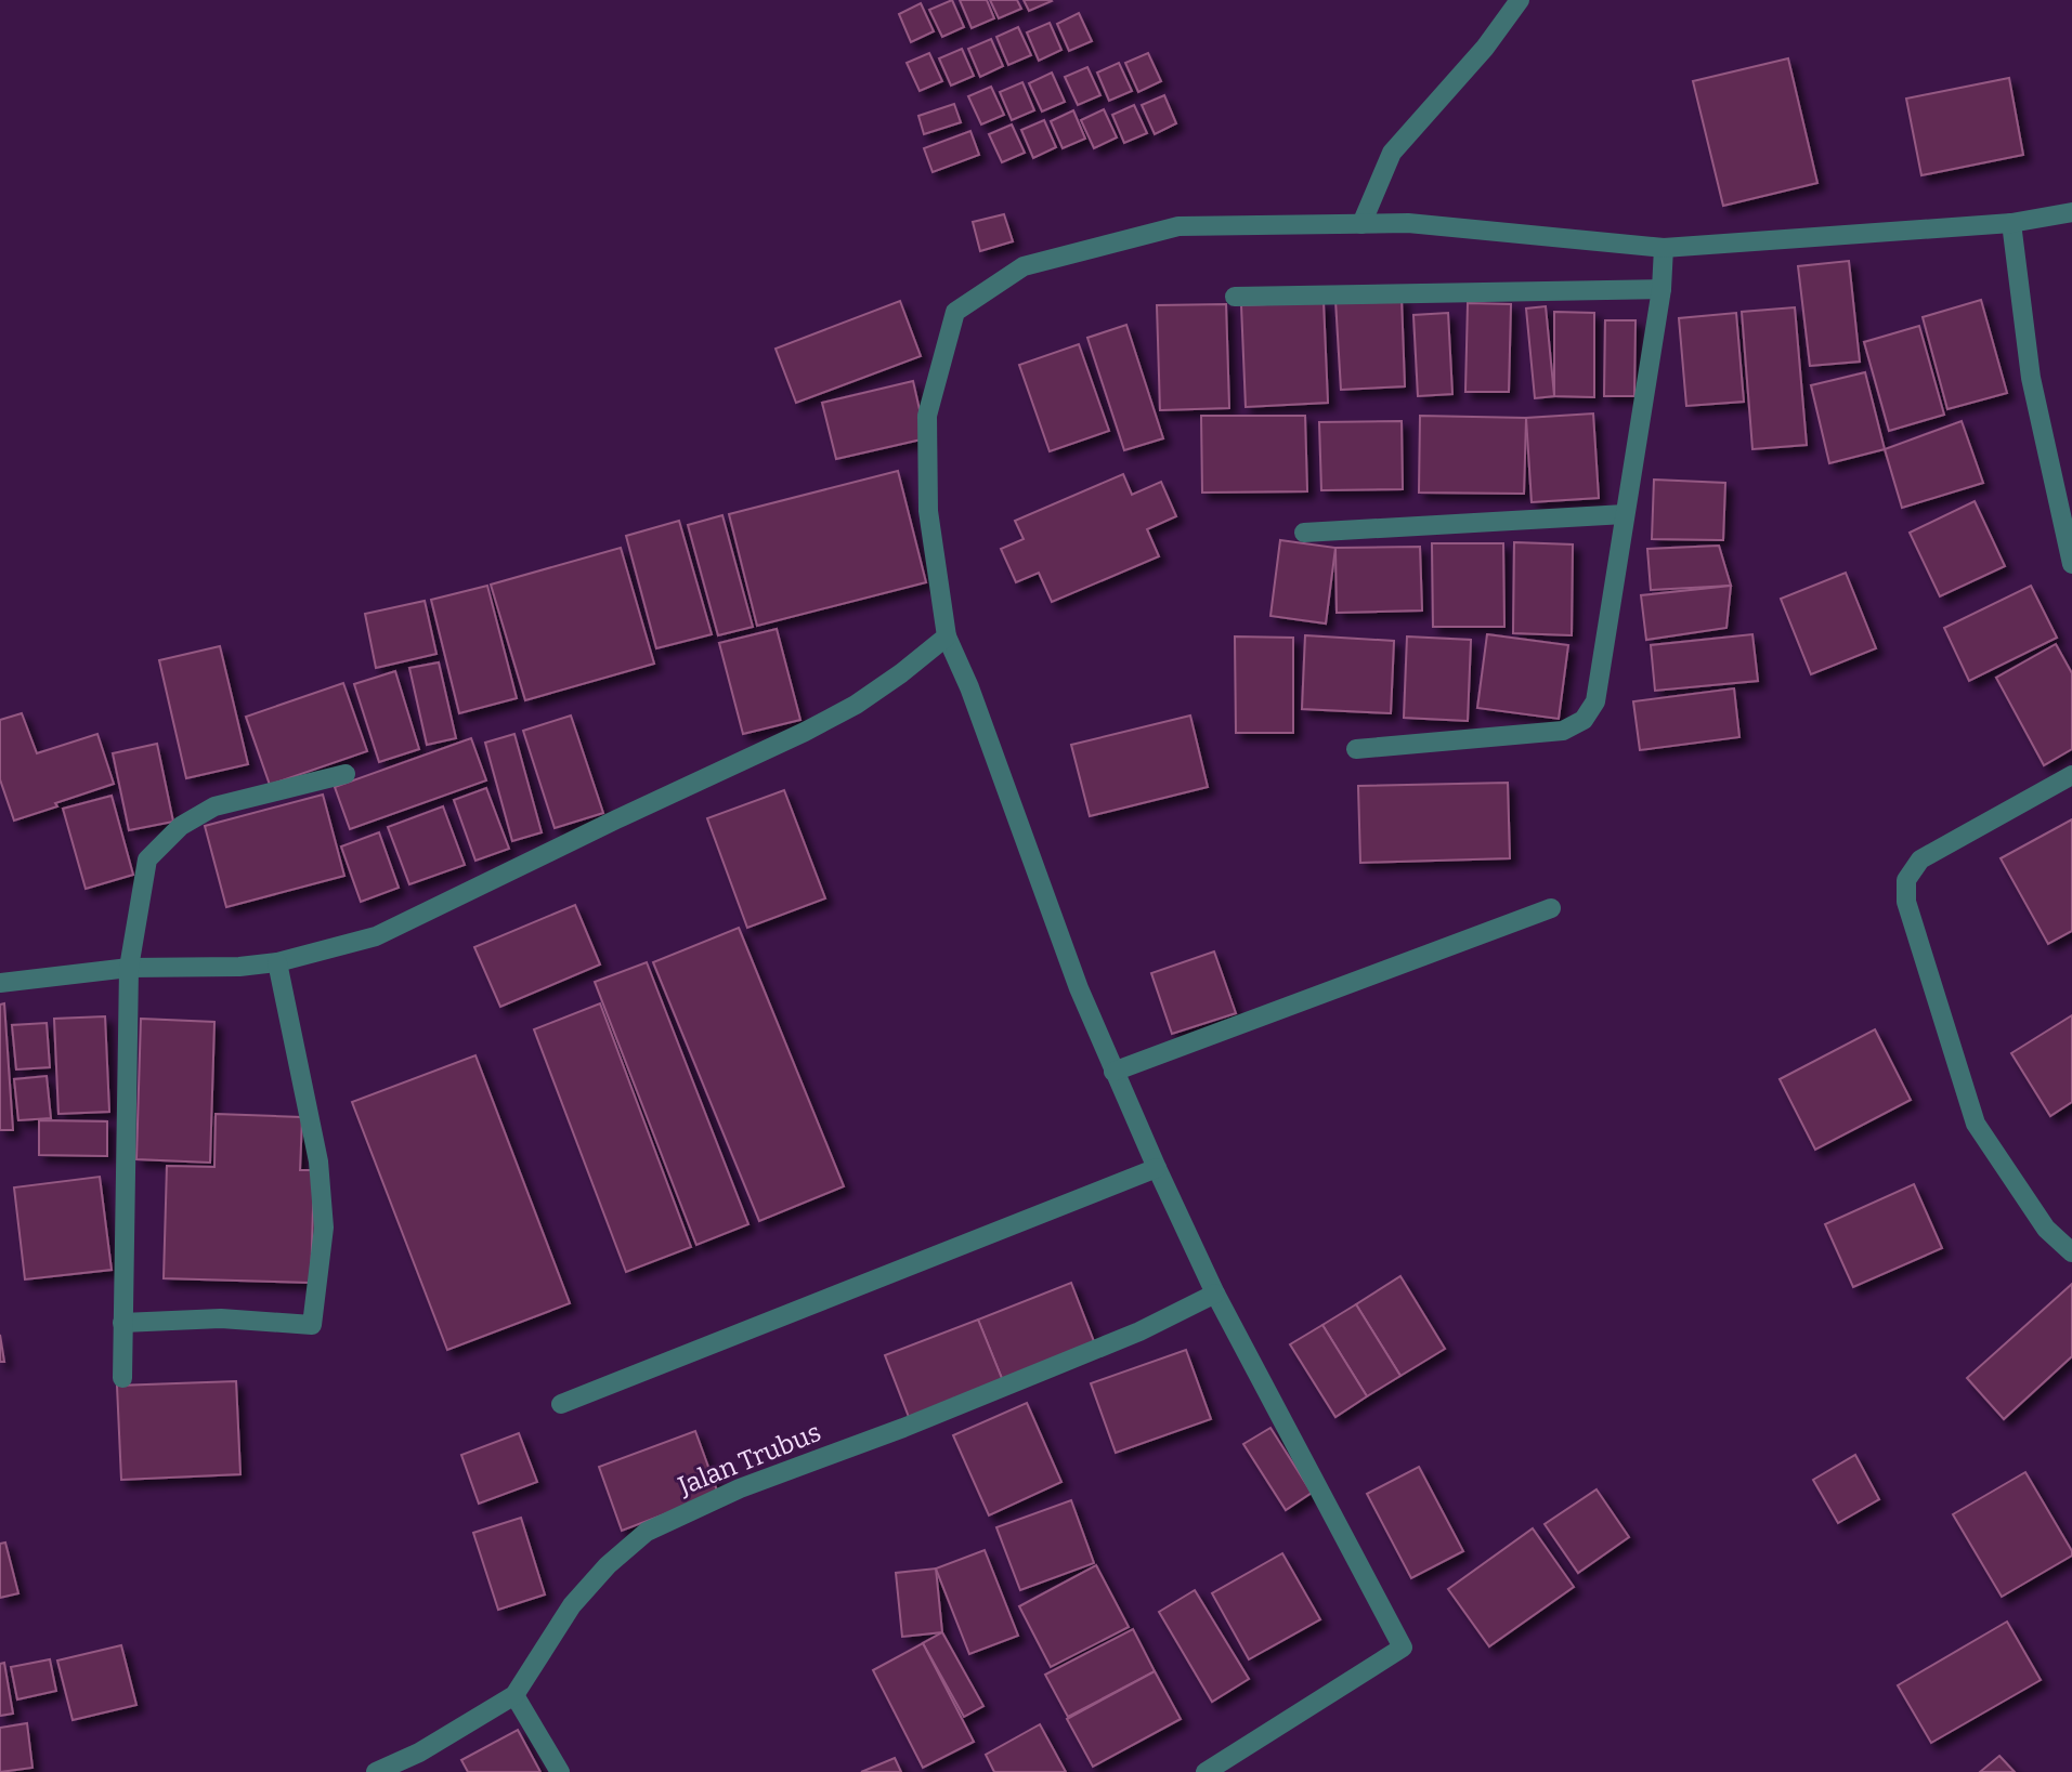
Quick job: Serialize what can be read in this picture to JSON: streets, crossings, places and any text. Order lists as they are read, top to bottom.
{
  "streets": {
    "street": ["Jalan Trubus"]
  }
}
